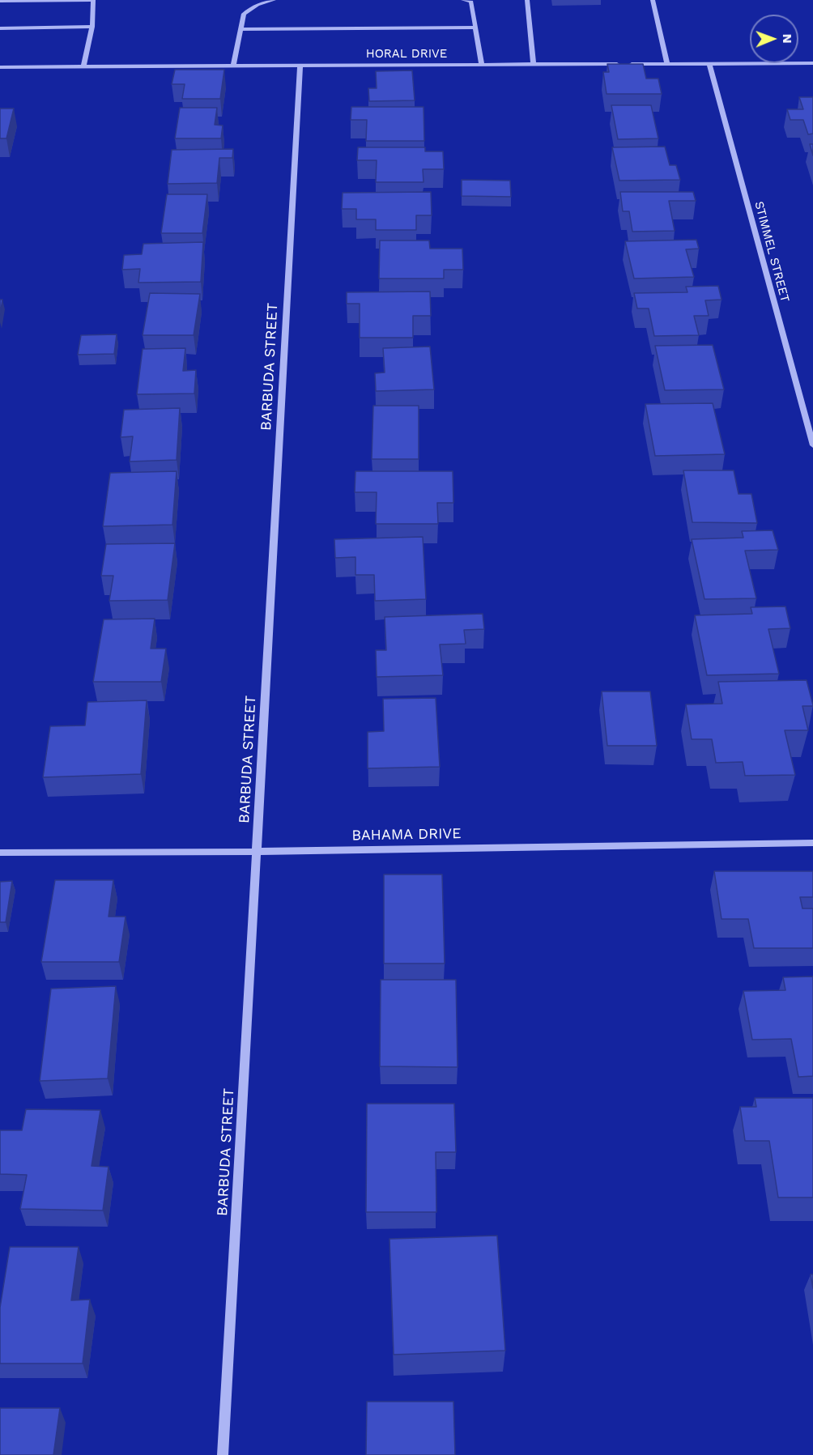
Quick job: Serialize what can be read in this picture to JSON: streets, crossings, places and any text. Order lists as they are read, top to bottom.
{
  "streets": {
    "street": [
      "HORAL DRIVE",
      "STIMMEL STREET",
      "BARBUDA STREET",
      "BAHAMA DRIVE"
    ]
  },
  "crossings": [
    ["HORAL DRIVE", "BARBUDA STREET"],
    ["BARBUDA STREET", "BAHAMA DRIVE"]
  ],
  "north": "right"
}
